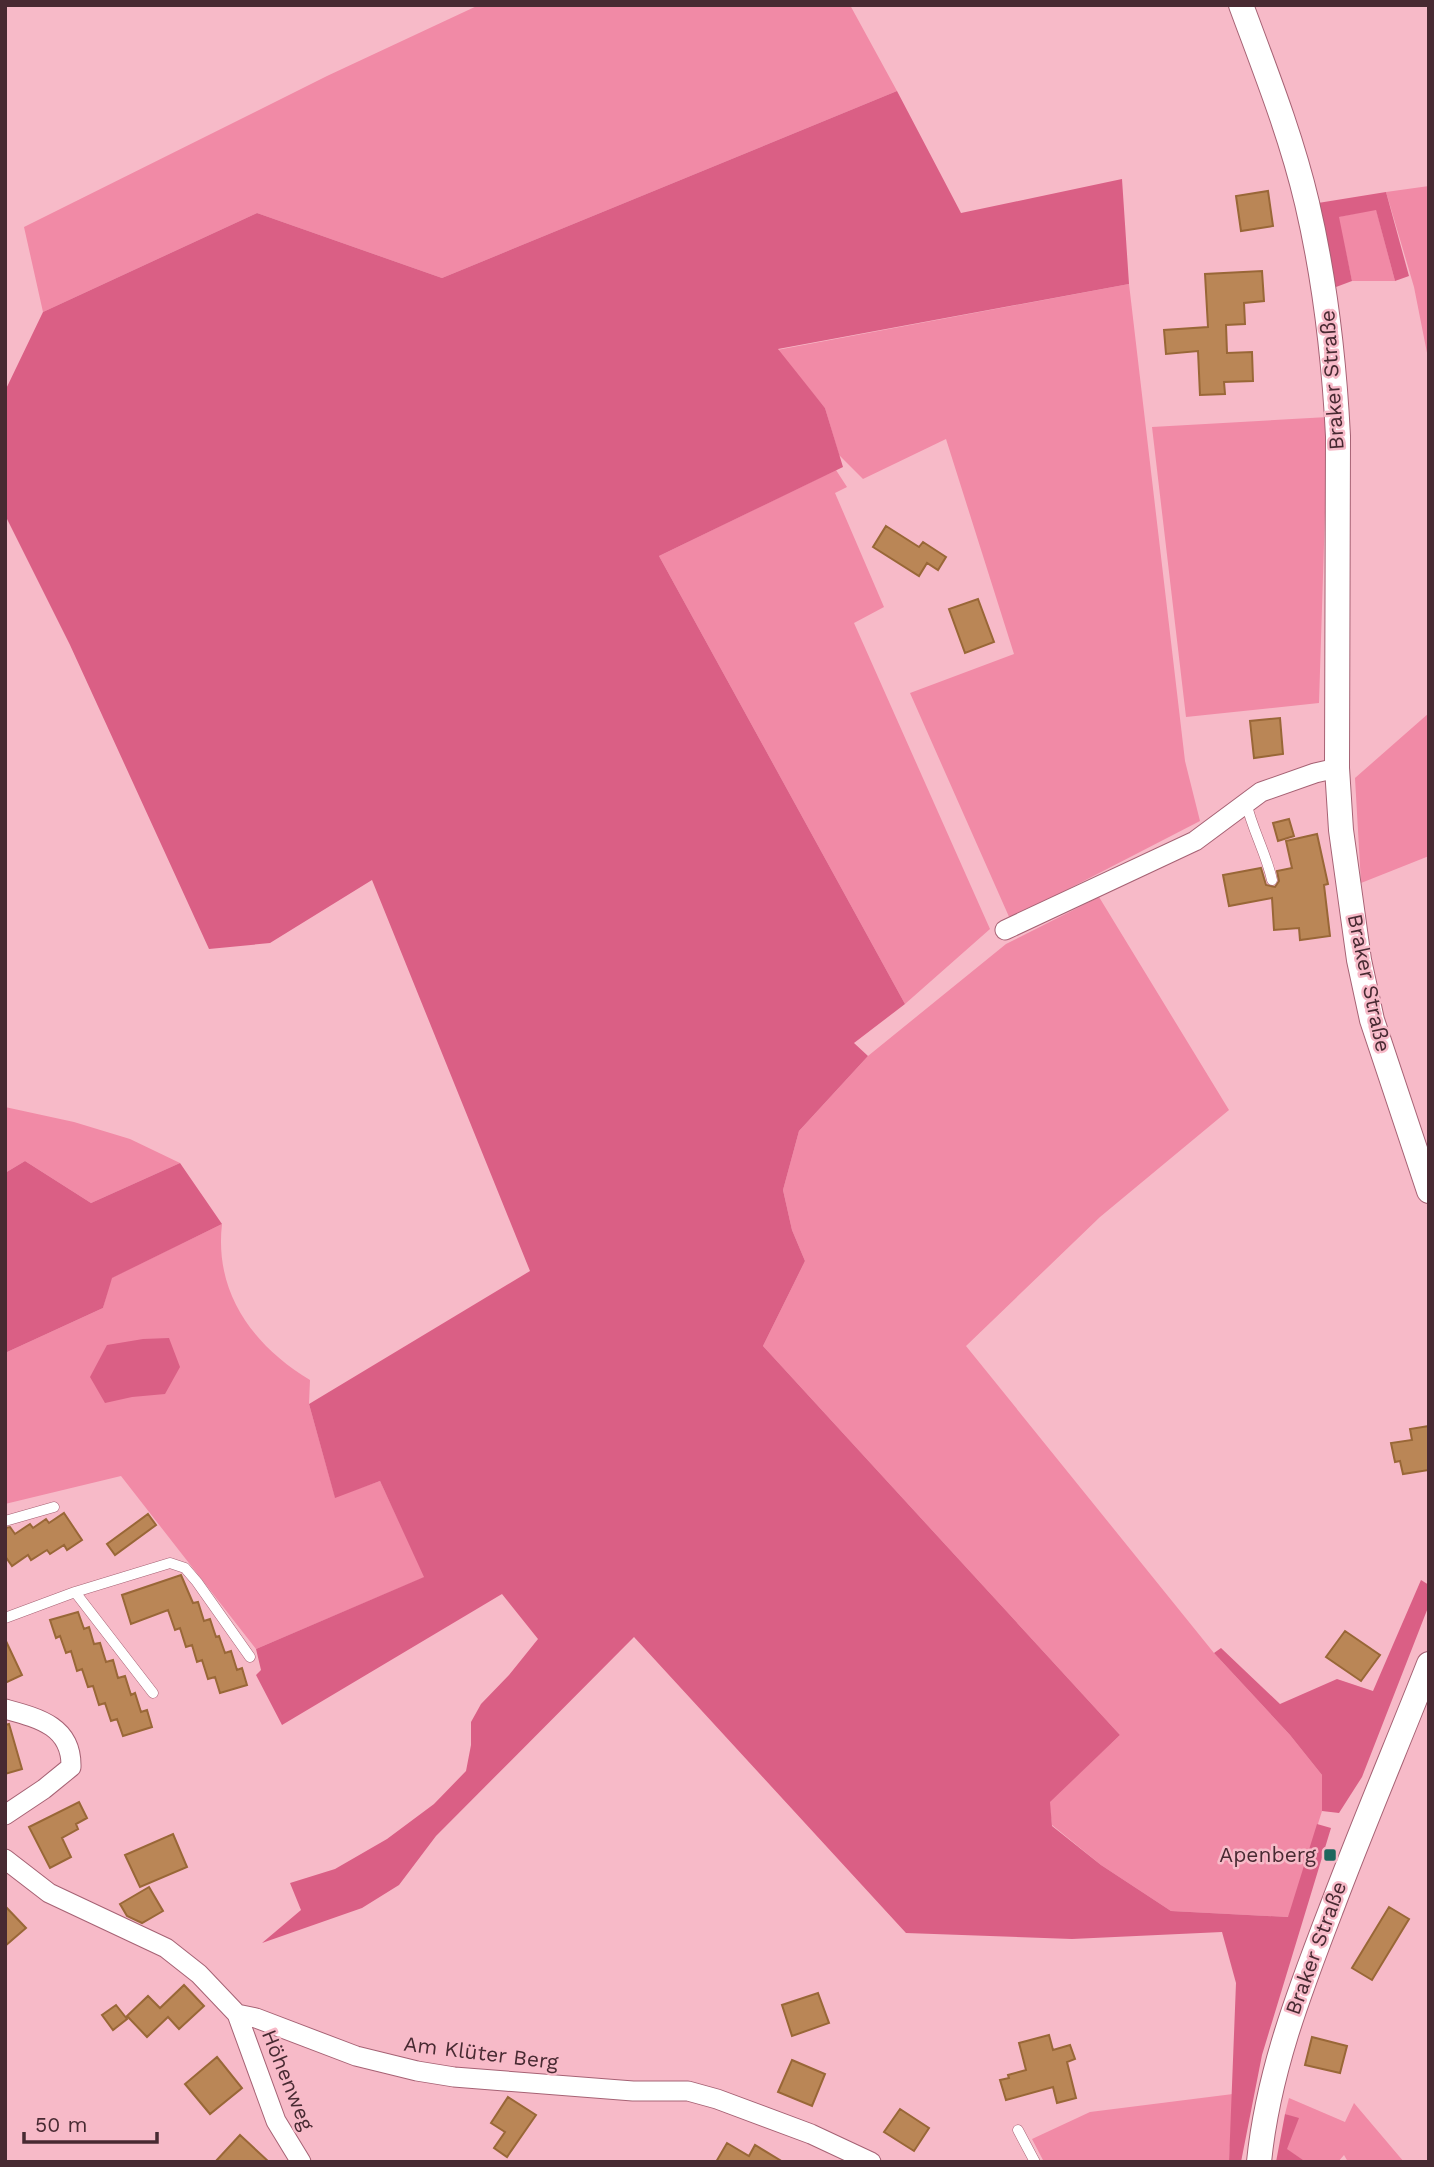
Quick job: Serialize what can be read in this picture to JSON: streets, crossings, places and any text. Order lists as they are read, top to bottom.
{
  "streets": {
    "street": ["Braker Straße", "Am Klüter Berg", "Höhenweg"]
  },
  "crossings": [
    ["Am Klüter Berg", "Höhenweg"]
  ],
  "places": {
    "transit": ["Apenberg"]
  },
  "scale_bar": "50 m"
}
